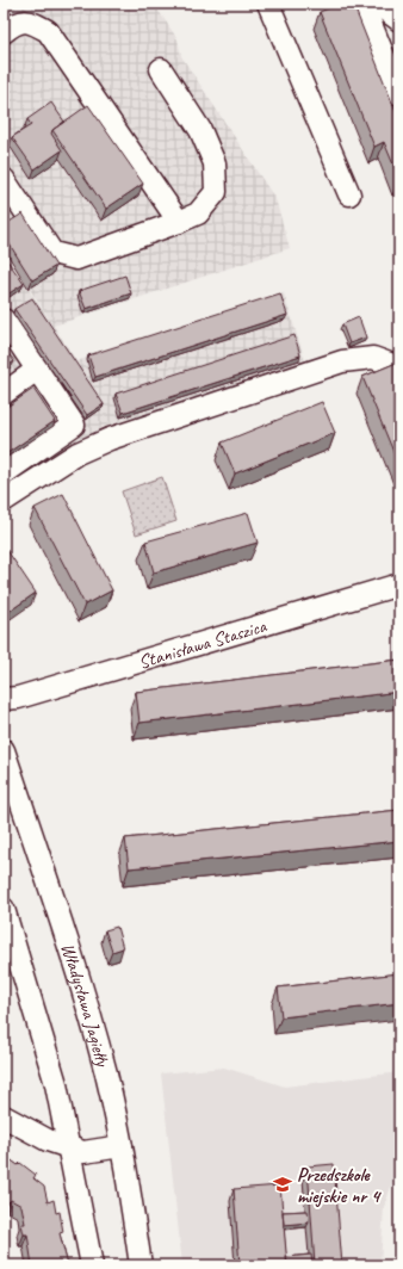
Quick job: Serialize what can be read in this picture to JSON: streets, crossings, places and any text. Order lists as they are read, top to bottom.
{
  "streets": {
    "street": ["Stanisława Staszica", "Władysława Jagiełły"]
  },
  "places": {
    "school or university": ["Przedszkole miejskie nr 4"]
  }
}
